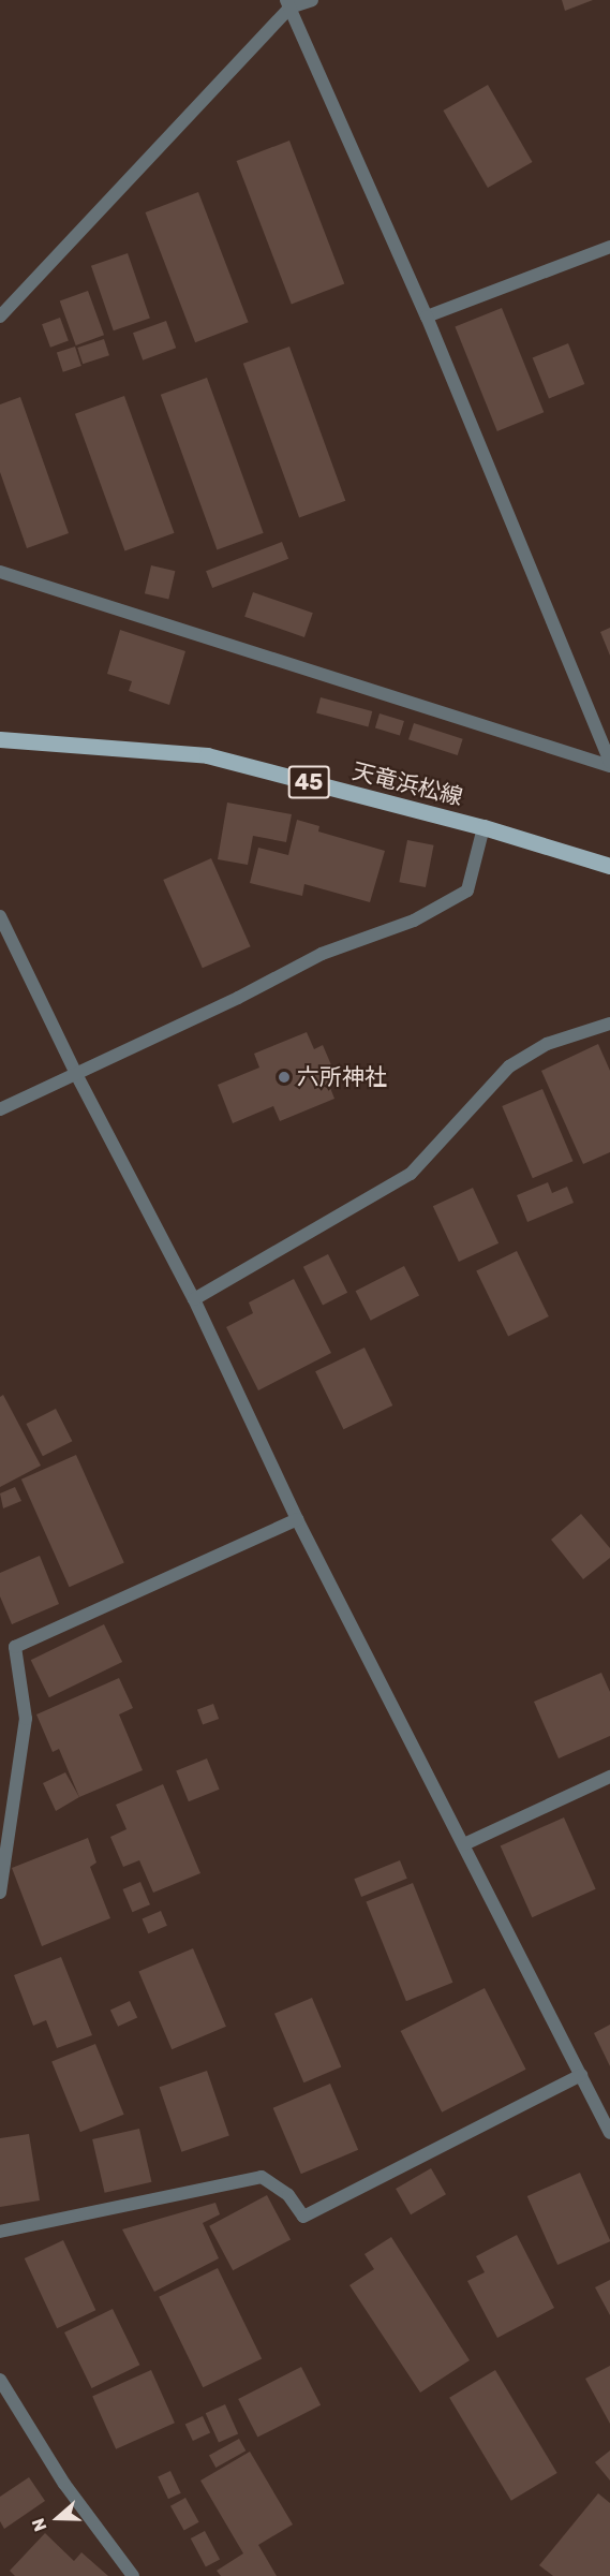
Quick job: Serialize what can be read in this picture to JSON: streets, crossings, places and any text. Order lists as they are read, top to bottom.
{
  "streets": {
    "main road": ["45", "天竜浜松線"]
  },
  "places": ["六所神社"],
  "north": "left"
}
